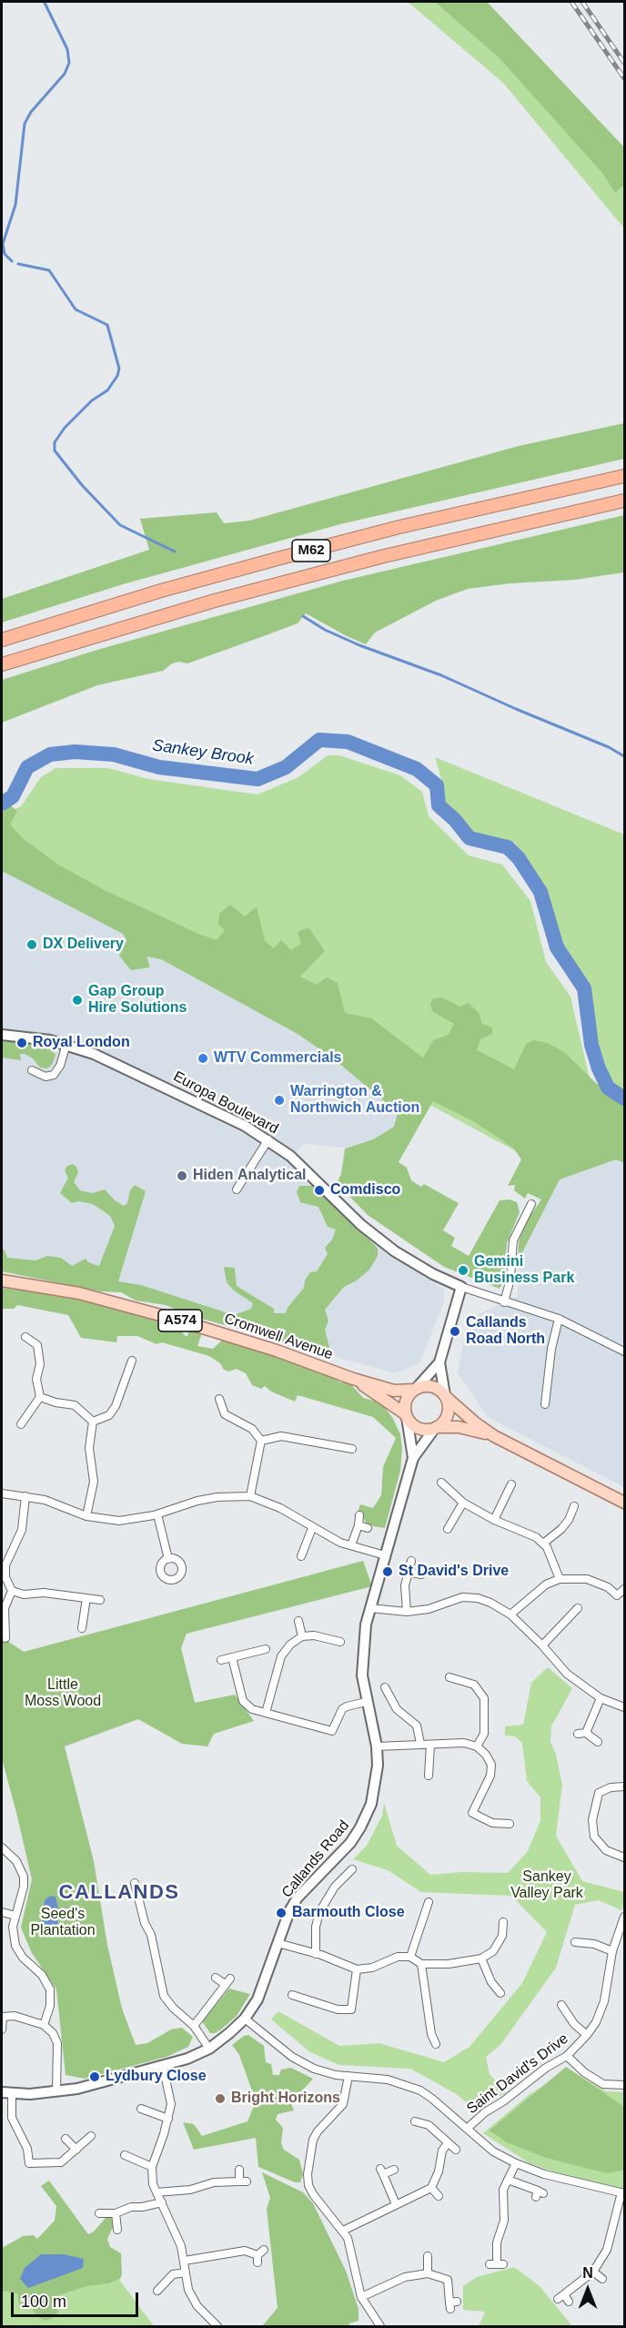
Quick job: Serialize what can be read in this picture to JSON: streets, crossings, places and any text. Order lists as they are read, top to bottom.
{
  "streets": {
    "highway": ["M62"],
    "main road": ["A574", "Cromwell Avenue"],
    "street": ["Europa Boulevard", "Callands Road", "Saint David's Drive"]
  },
  "crossings": [
    ["A574", "Cromwell Avenue"],
    ["A574", "Callands Road"],
    ["Cromwell Avenue", "Callands Road"]
  ],
  "districts": ["CALLANDS"],
  "water": ["Sankey Brook"],
  "parks": ["Little Moss Wood", "Sankey Valley Park", "Seed's Plantation"],
  "places": [
    "DX Delivery",
    "Gap Group Hire Solutions",
    "Royal London",
    "WTV Commercials",
    "Warrington & Northwich Auction",
    "Hiden Analytical",
    "Comdisco",
    "Gemini Business Park",
    "Callands Road North",
    "St David's Drive",
    "Barmouth Close",
    "Lydbury Close",
    "Bright Horizons"
  ],
  "scale_bar": "100 m",
  "north": "top"
}
